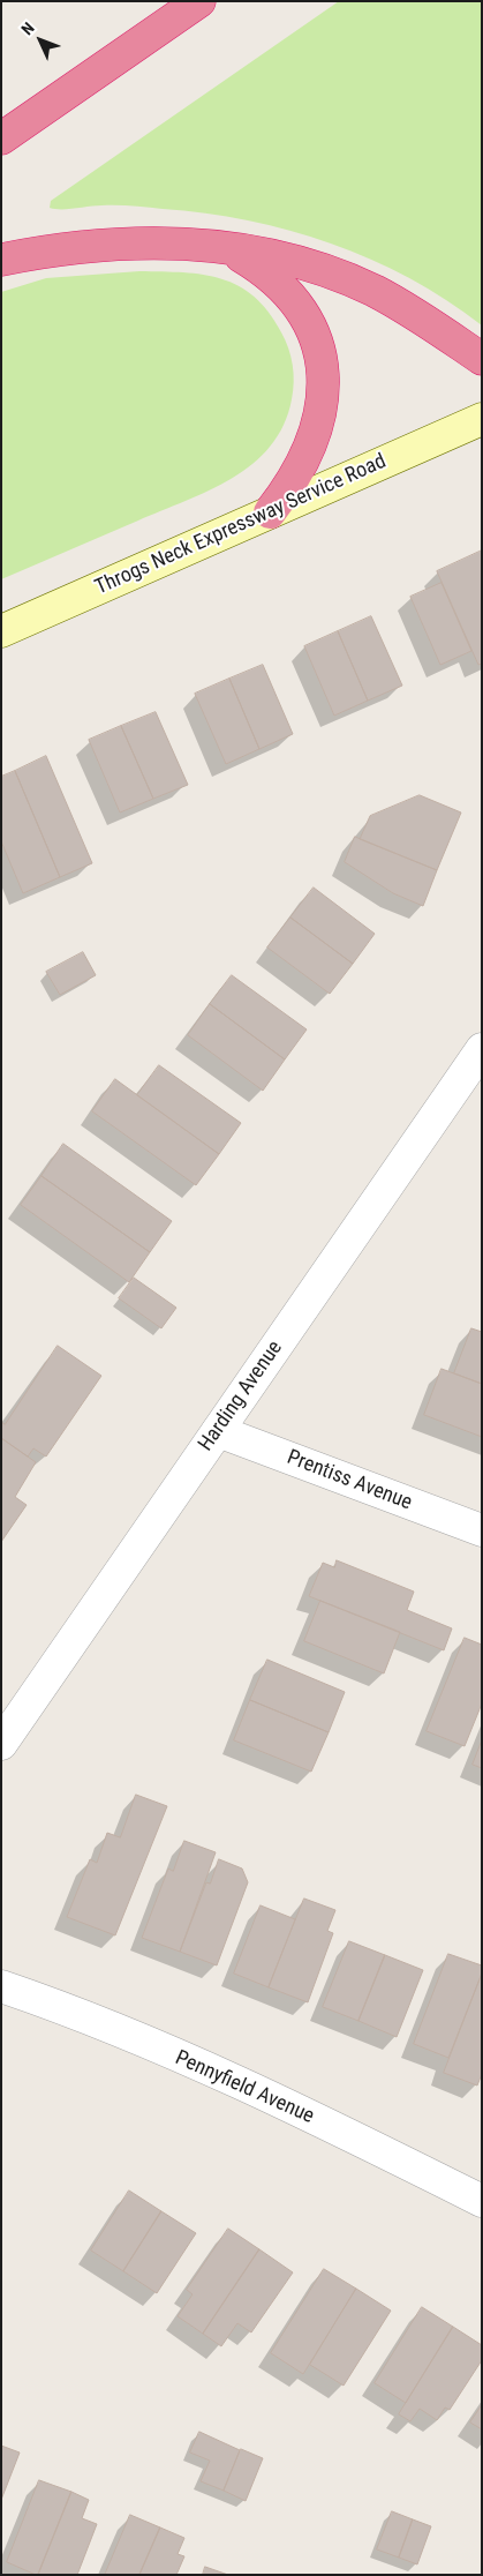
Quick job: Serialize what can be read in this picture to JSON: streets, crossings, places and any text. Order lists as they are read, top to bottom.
{
  "streets": {
    "main road": ["Throgs Neck Expressway Service Road"],
    "street": ["Harding Avenue", "Prentiss Avenue", "Pennyfield Avenue"]
  },
  "crossings": [
    ["Harding Avenue", "Prentiss Avenue"]
  ],
  "north": "top left"
}
